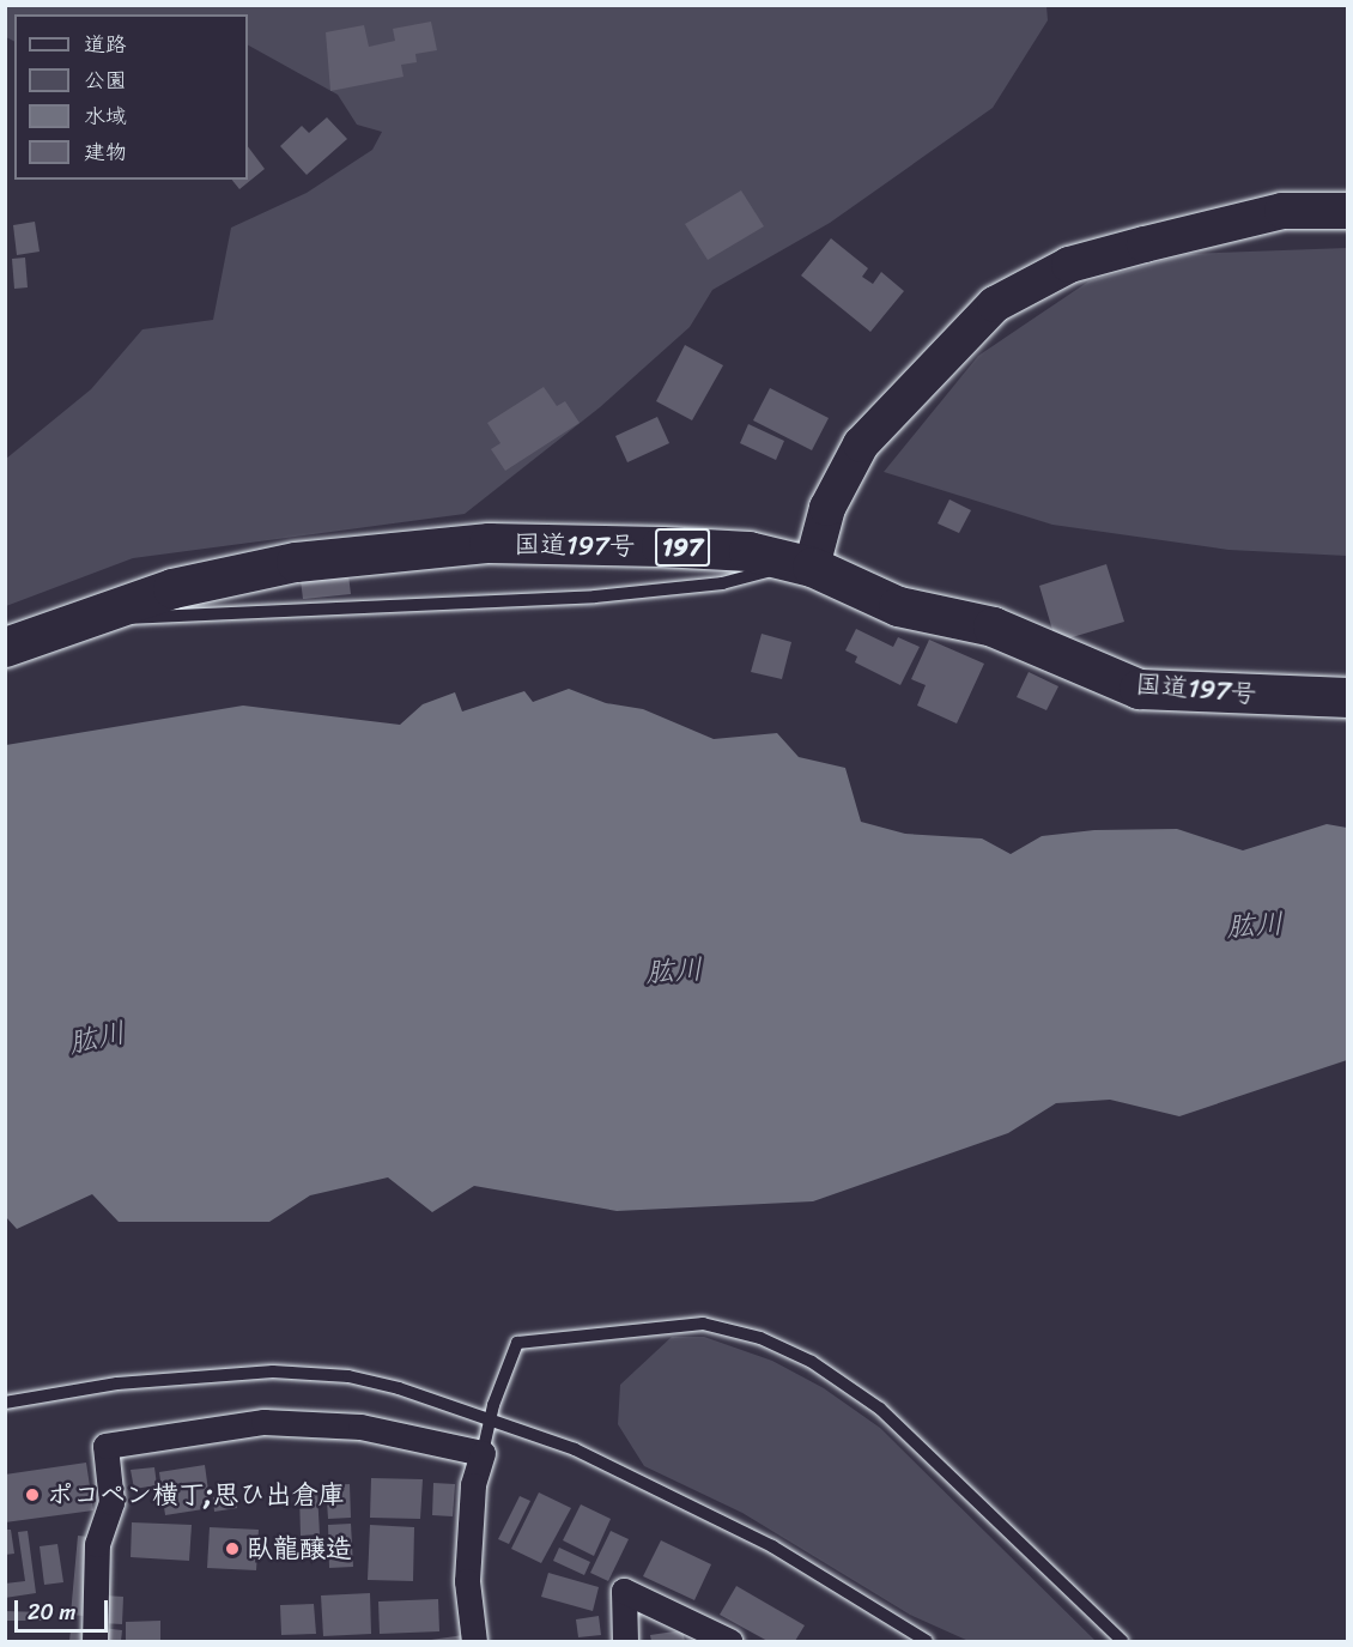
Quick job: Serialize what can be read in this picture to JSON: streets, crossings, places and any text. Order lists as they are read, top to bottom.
{
  "streets": {
    "highway": ["国道197号", "197"]
  },
  "water": ["肱川"],
  "places": ["ポコペン横丁;思ひ出倉庫", "臥龍醸造"],
  "legend": [
    "道路",
    "公園",
    "水域",
    "建物"
  ],
  "scale_bar": "20 m"
}
